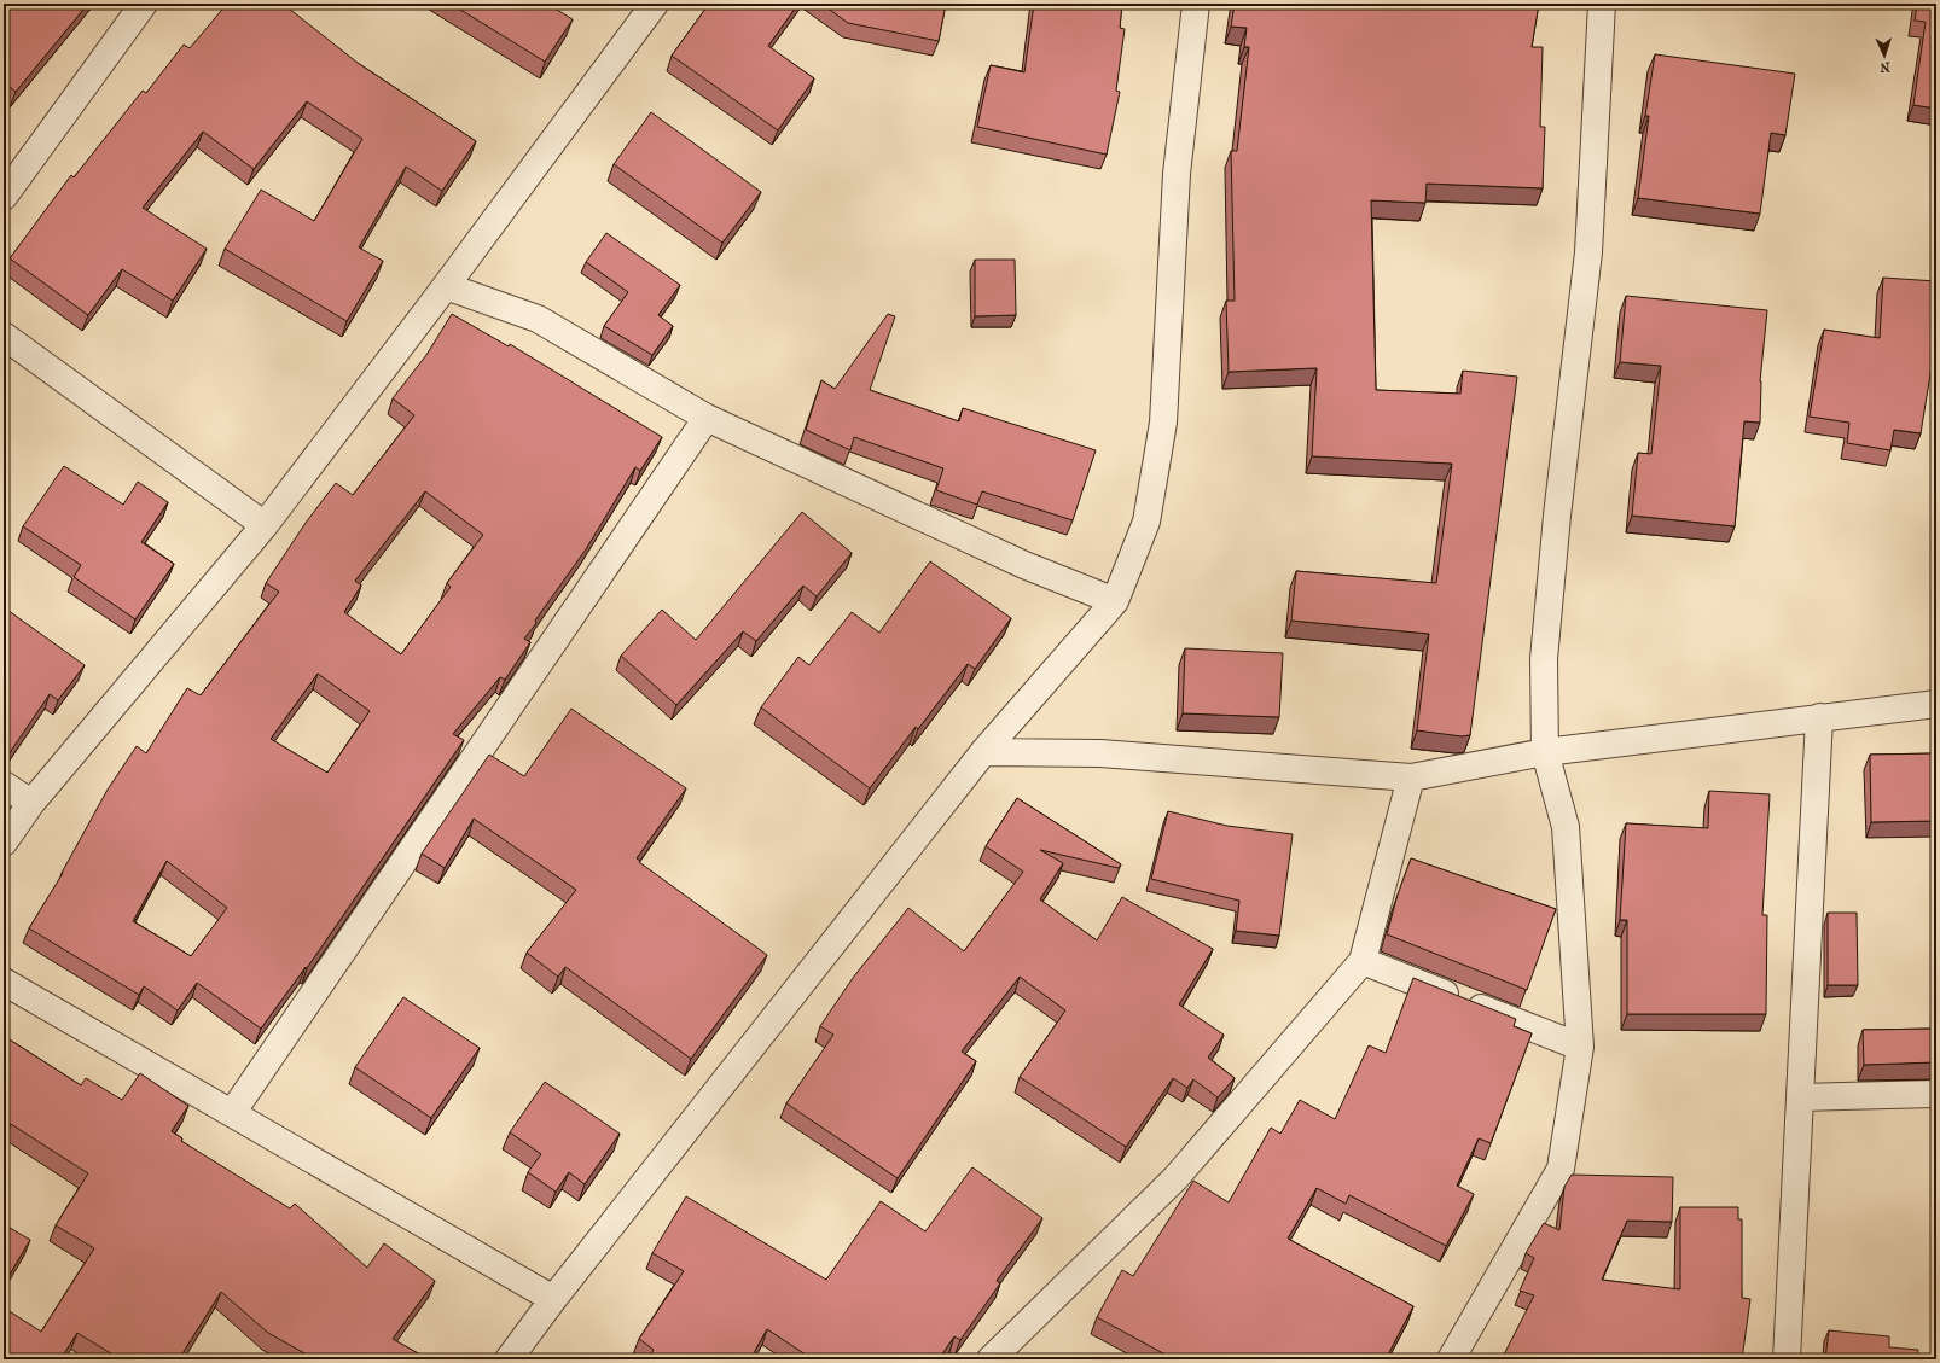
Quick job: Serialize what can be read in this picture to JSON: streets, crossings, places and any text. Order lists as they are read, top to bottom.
{
  "north": "bottom"
}
